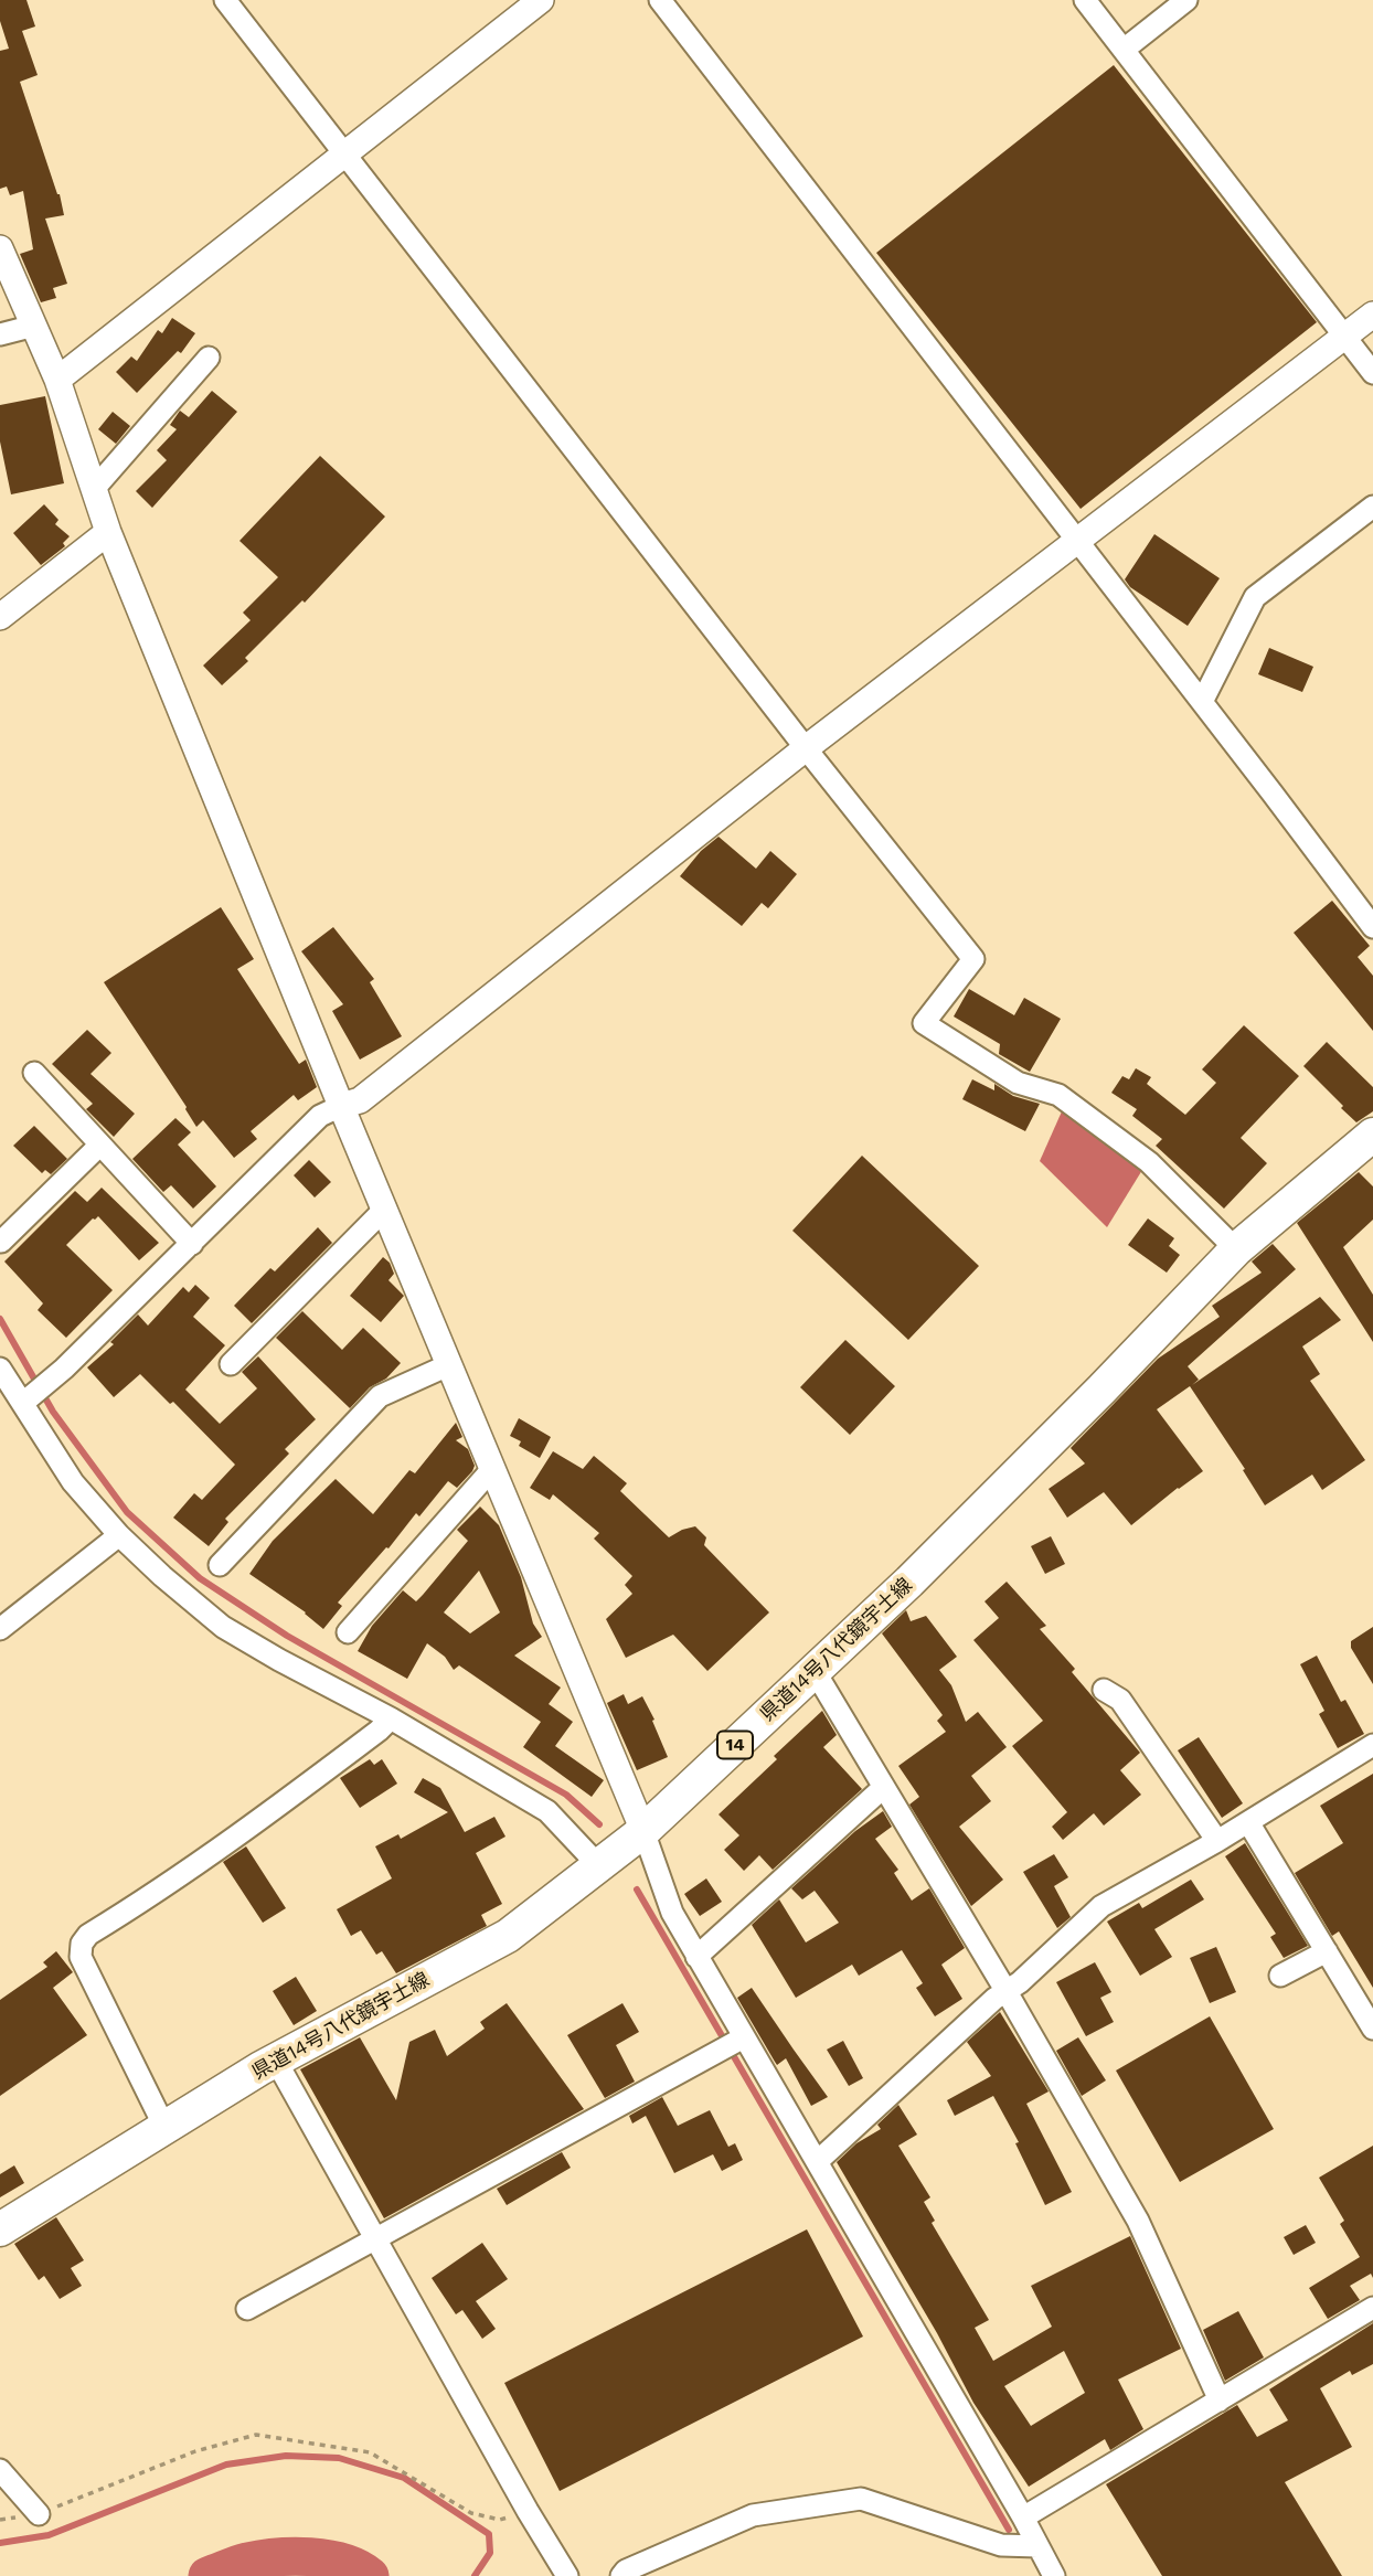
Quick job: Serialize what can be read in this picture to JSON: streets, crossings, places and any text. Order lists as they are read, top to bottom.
{
  "streets": {
    "main road": ["県道14号八代鏡宇土線", "14"]
  }
}
